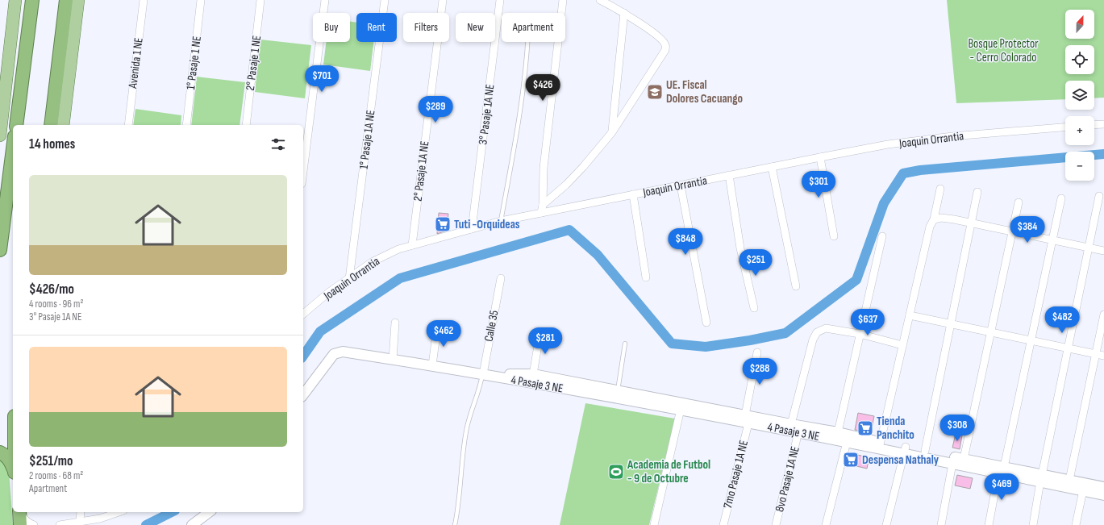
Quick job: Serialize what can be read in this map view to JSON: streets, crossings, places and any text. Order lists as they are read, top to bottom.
{
  "streets": {
    "street": [
      "Avenida 1 NE",
      "1° Pasaje 1 NE",
      "2° Pasaje 1 NE",
      "3° Pasaje 1A NE",
      "1° Pasaje 1A NE",
      "Joaquin Orrantia",
      "2° Pasaje 1A NE",
      "Calle 35",
      "4 Pasaje 3 NE",
      "7mo Pasaje 1A NE",
      "8vo Pasaje 1A NE"
    ]
  },
  "crossings": [
    ["3° Pasaje 1A NE", "Joaquin Orrantia"],
    ["1° Pasaje 1A NE", "Joaquin Orrantia"],
    ["Joaquin Orrantia", "2° Pasaje 1A NE"],
    ["Calle 35", "4 Pasaje 3 NE"],
    ["4 Pasaje 3 NE", "7mo Pasaje 1A NE"],
    ["4 Pasaje 3 NE", "8vo Pasaje 1A NE"]
  ],
  "parks": ["Bosque Protector - Cerro Colorado"],
  "places": {
    "school or university": ["UE. Fiscal Dolores Cacuango"],
    "supermarket": ["Tuti -Orquideas", "Tienda Panchito", "Despensa Nathaly"],
    "sports": ["Academia de Futbol - 9 de Octubre"]
  },
  "north": "top",
  "page": {
    "map_buttons": ["+", "−"],
    "chip": [
      "Buy",
      "Rent",
      "Filters",
      "New",
      "Apartment"
    ],
    "price": [
      "$701",
      "$426",
      "$289",
      "$301",
      "$384",
      "$848",
      "$251",
      "$482",
      "$637",
      "$462",
      "$281",
      "$288",
      "$308",
      "$469"
    ],
    "heading": "14 homes",
    "list": [
      {
        "name": "$426/mo",
        "note": "4 rooms · 96 m² · 3° Pasaje 1A NE"
      },
      {
        "name": "$251/mo",
        "note": "2 rooms · 68 m² · Apartment"
      }
    ]
  }
}
